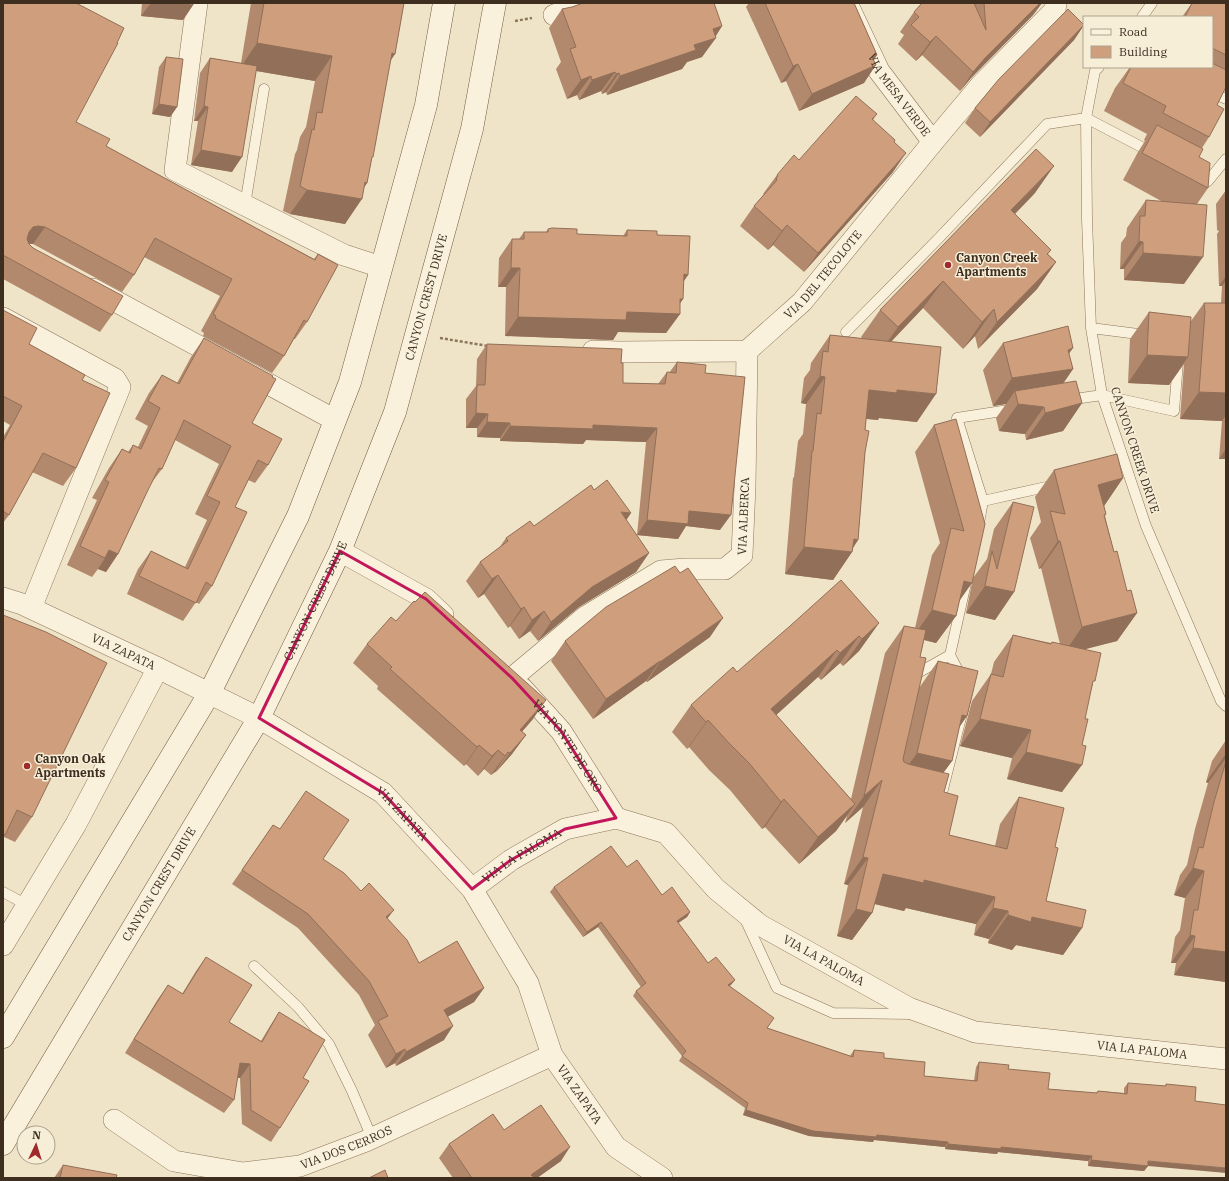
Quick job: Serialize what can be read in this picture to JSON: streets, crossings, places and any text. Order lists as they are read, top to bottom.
{
  "streets": {
    "main road": ["CANYON CREST DRIVE"],
    "street": [
      "VIA MESA VERDE",
      "VIA DEL TECOLOTE",
      "VIA ALBERCA",
      "VIA ZAPATA",
      "VIA PONTE DE ORO",
      "VIA LA PALOMA",
      "VIA DOS CERROS"
    ],
    "lane": ["CANYON CREEK DRIVE"]
  },
  "crossings": [
    ["VIA MESA VERDE", "VIA DEL TECOLOTE"],
    ["VIA DEL TECOLOTE", "VIA ALBERCA"],
    ["CANYON CREST DRIVE", "VIA ZAPATA"],
    ["VIA ALBERCA", "VIA PONTE DE ORO"],
    ["VIA ZAPATA", "VIA LA PALOMA"],
    ["VIA ZAPATA", "VIA DOS CERROS"],
    ["VIA PONTE DE ORO", "VIA LA PALOMA"]
  ],
  "places": ["Canyon Creek Apartments", "Canyon Oak Apartments"],
  "legend": ["Road", "Building"],
  "north": "top"
}
